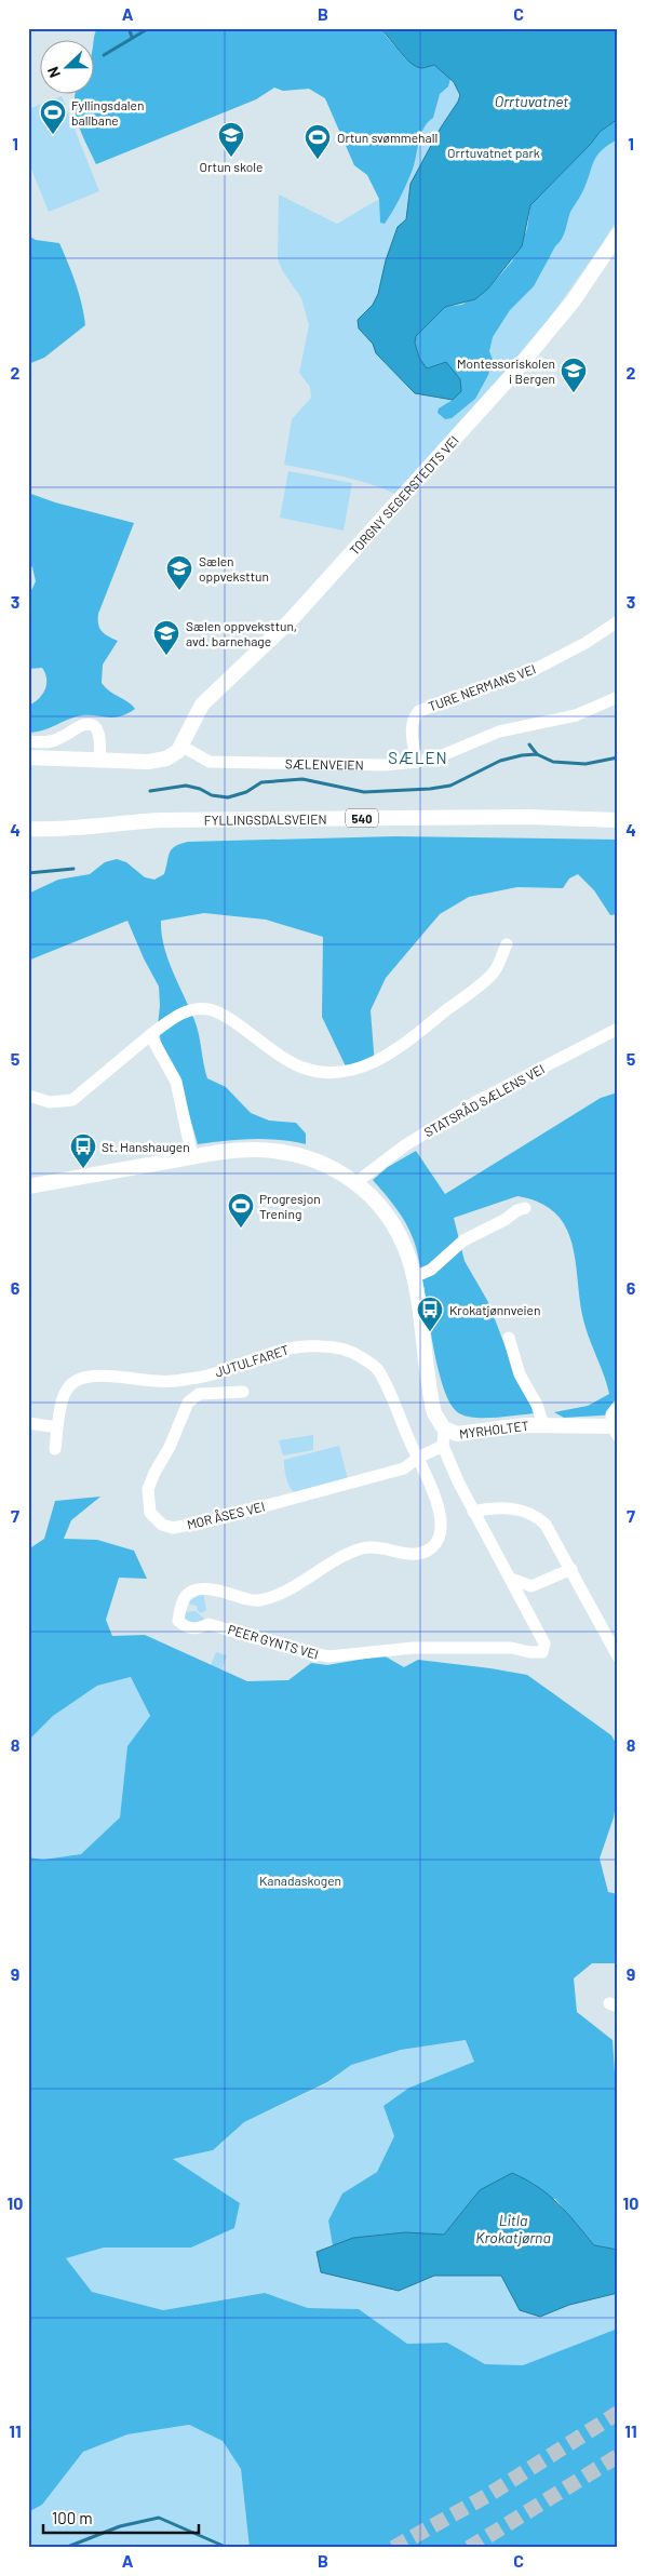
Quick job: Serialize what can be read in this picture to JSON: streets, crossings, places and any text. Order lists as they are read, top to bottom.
{
  "streets": {
    "main road": [
      "TORGNY SEGERSTEDTS VEI",
      "540",
      "FYLLINGSDALSVEIEN",
      "MYRHOLTET"
    ],
    "street": [
      "TURE NERMANS VEI",
      "SÆLENVEIEN",
      "STATSRÅD SÆLENS VEI",
      "JUTULFARET",
      "MOR ÅSES VEI",
      "PEER GYNTS VEI"
    ]
  },
  "crossings": [
    ["TORGNY SEGERSTEDTS VEI", "SÆLENVEIEN"],
    ["TURE NERMANS VEI", "SÆLENVEIEN"],
    ["JUTULFARET", "MOR ÅSES VEI"],
    ["JUTULFARET", "PEER GYNTS VEI"],
    ["MYRHOLTET", "PEER GYNTS VEI"],
    ["MOR ÅSES VEI", "PEER GYNTS VEI"]
  ],
  "districts": ["SÆLEN"],
  "water": ["Orrtuvatnet", "Litla Krokatjørna"],
  "parks": ["Orrtuvatnet park", "Kanadaskogen"],
  "places": {
    "sports": ["Fyllingsdalen ballbane", "Ortun svømmehall", "Progresjon Trening"],
    "school or university": [
      "Ortun skole",
      "Montessoriskolen i Bergen",
      "Sælen oppveksttun",
      "Sælen oppveksttun, avd. barnehage"
    ],
    "bus stop": ["St. Hanshaugen", "Krokatjønnveien"]
  },
  "scale_bar": "100 m",
  "north": "left",
  "grid": {
    "columns": ["A", "B", "C"],
    "rows": [
      "1",
      "2",
      "3",
      "4",
      "5",
      "6",
      "7",
      "8",
      "9",
      "10",
      "11"
    ]
  }
}
